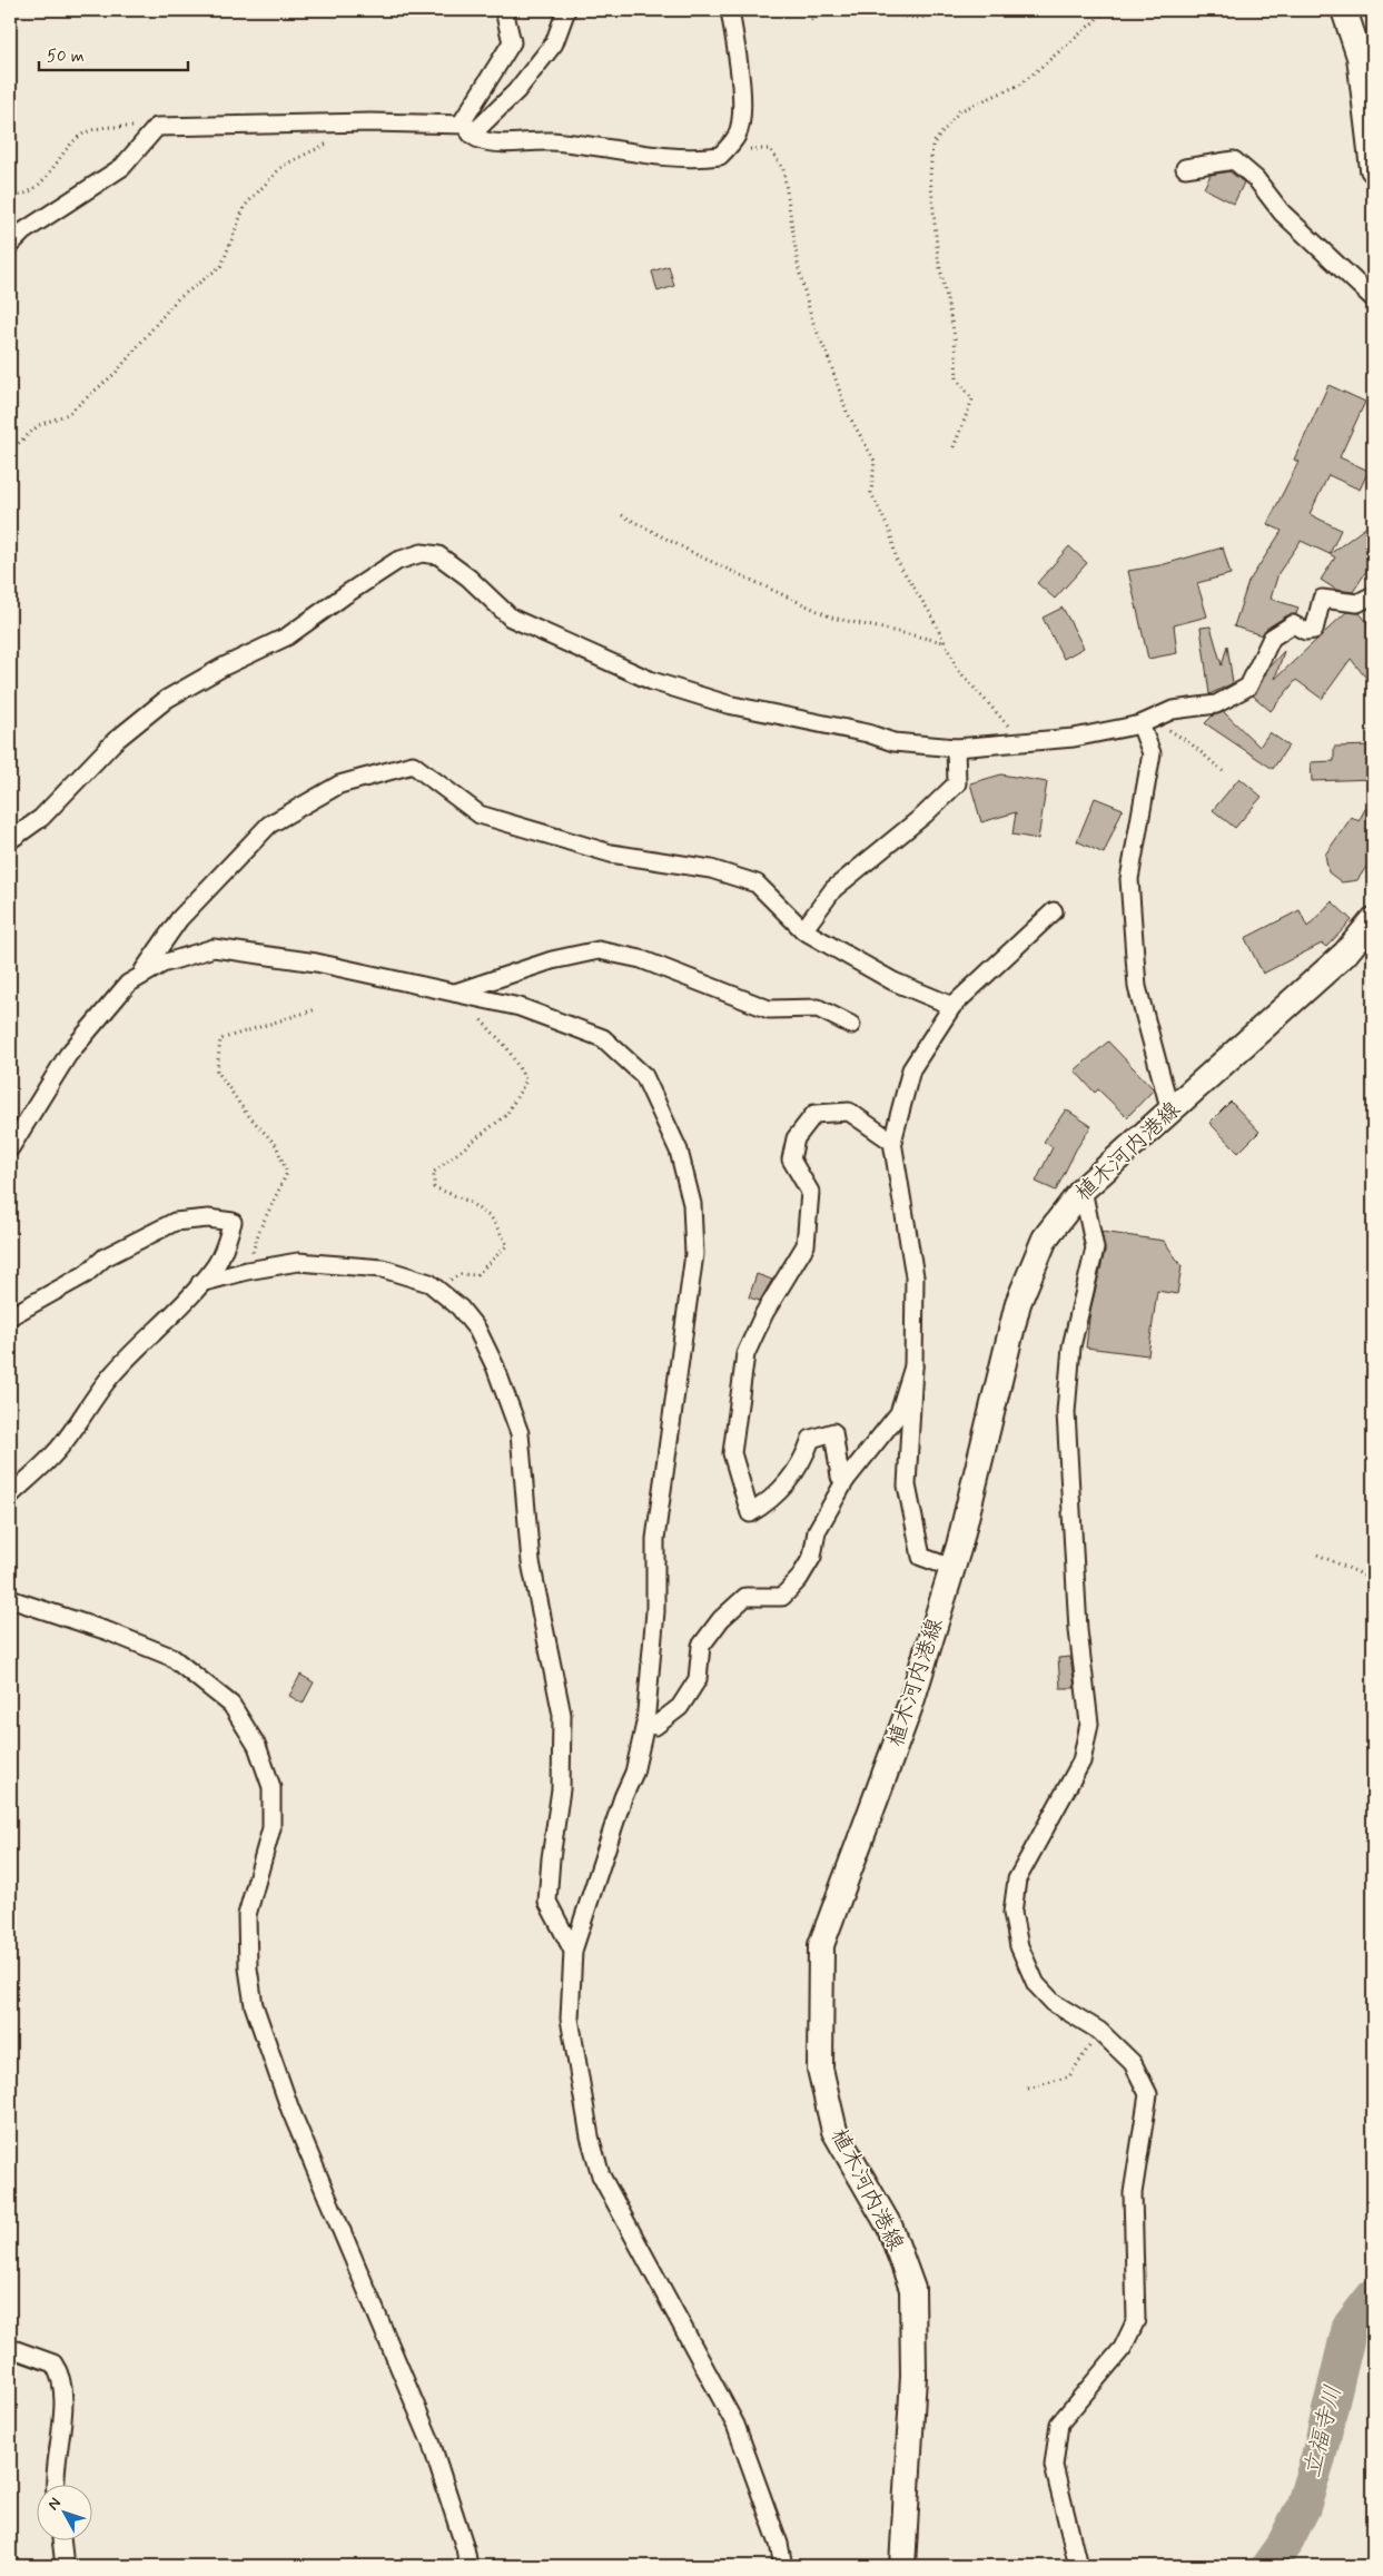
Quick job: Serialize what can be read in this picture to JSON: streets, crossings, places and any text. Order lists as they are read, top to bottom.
{
  "streets": {
    "main road": ["植木河内港線"]
  },
  "water": ["立福寺川"],
  "scale_bar": "50 m",
  "north": "top left"
}
